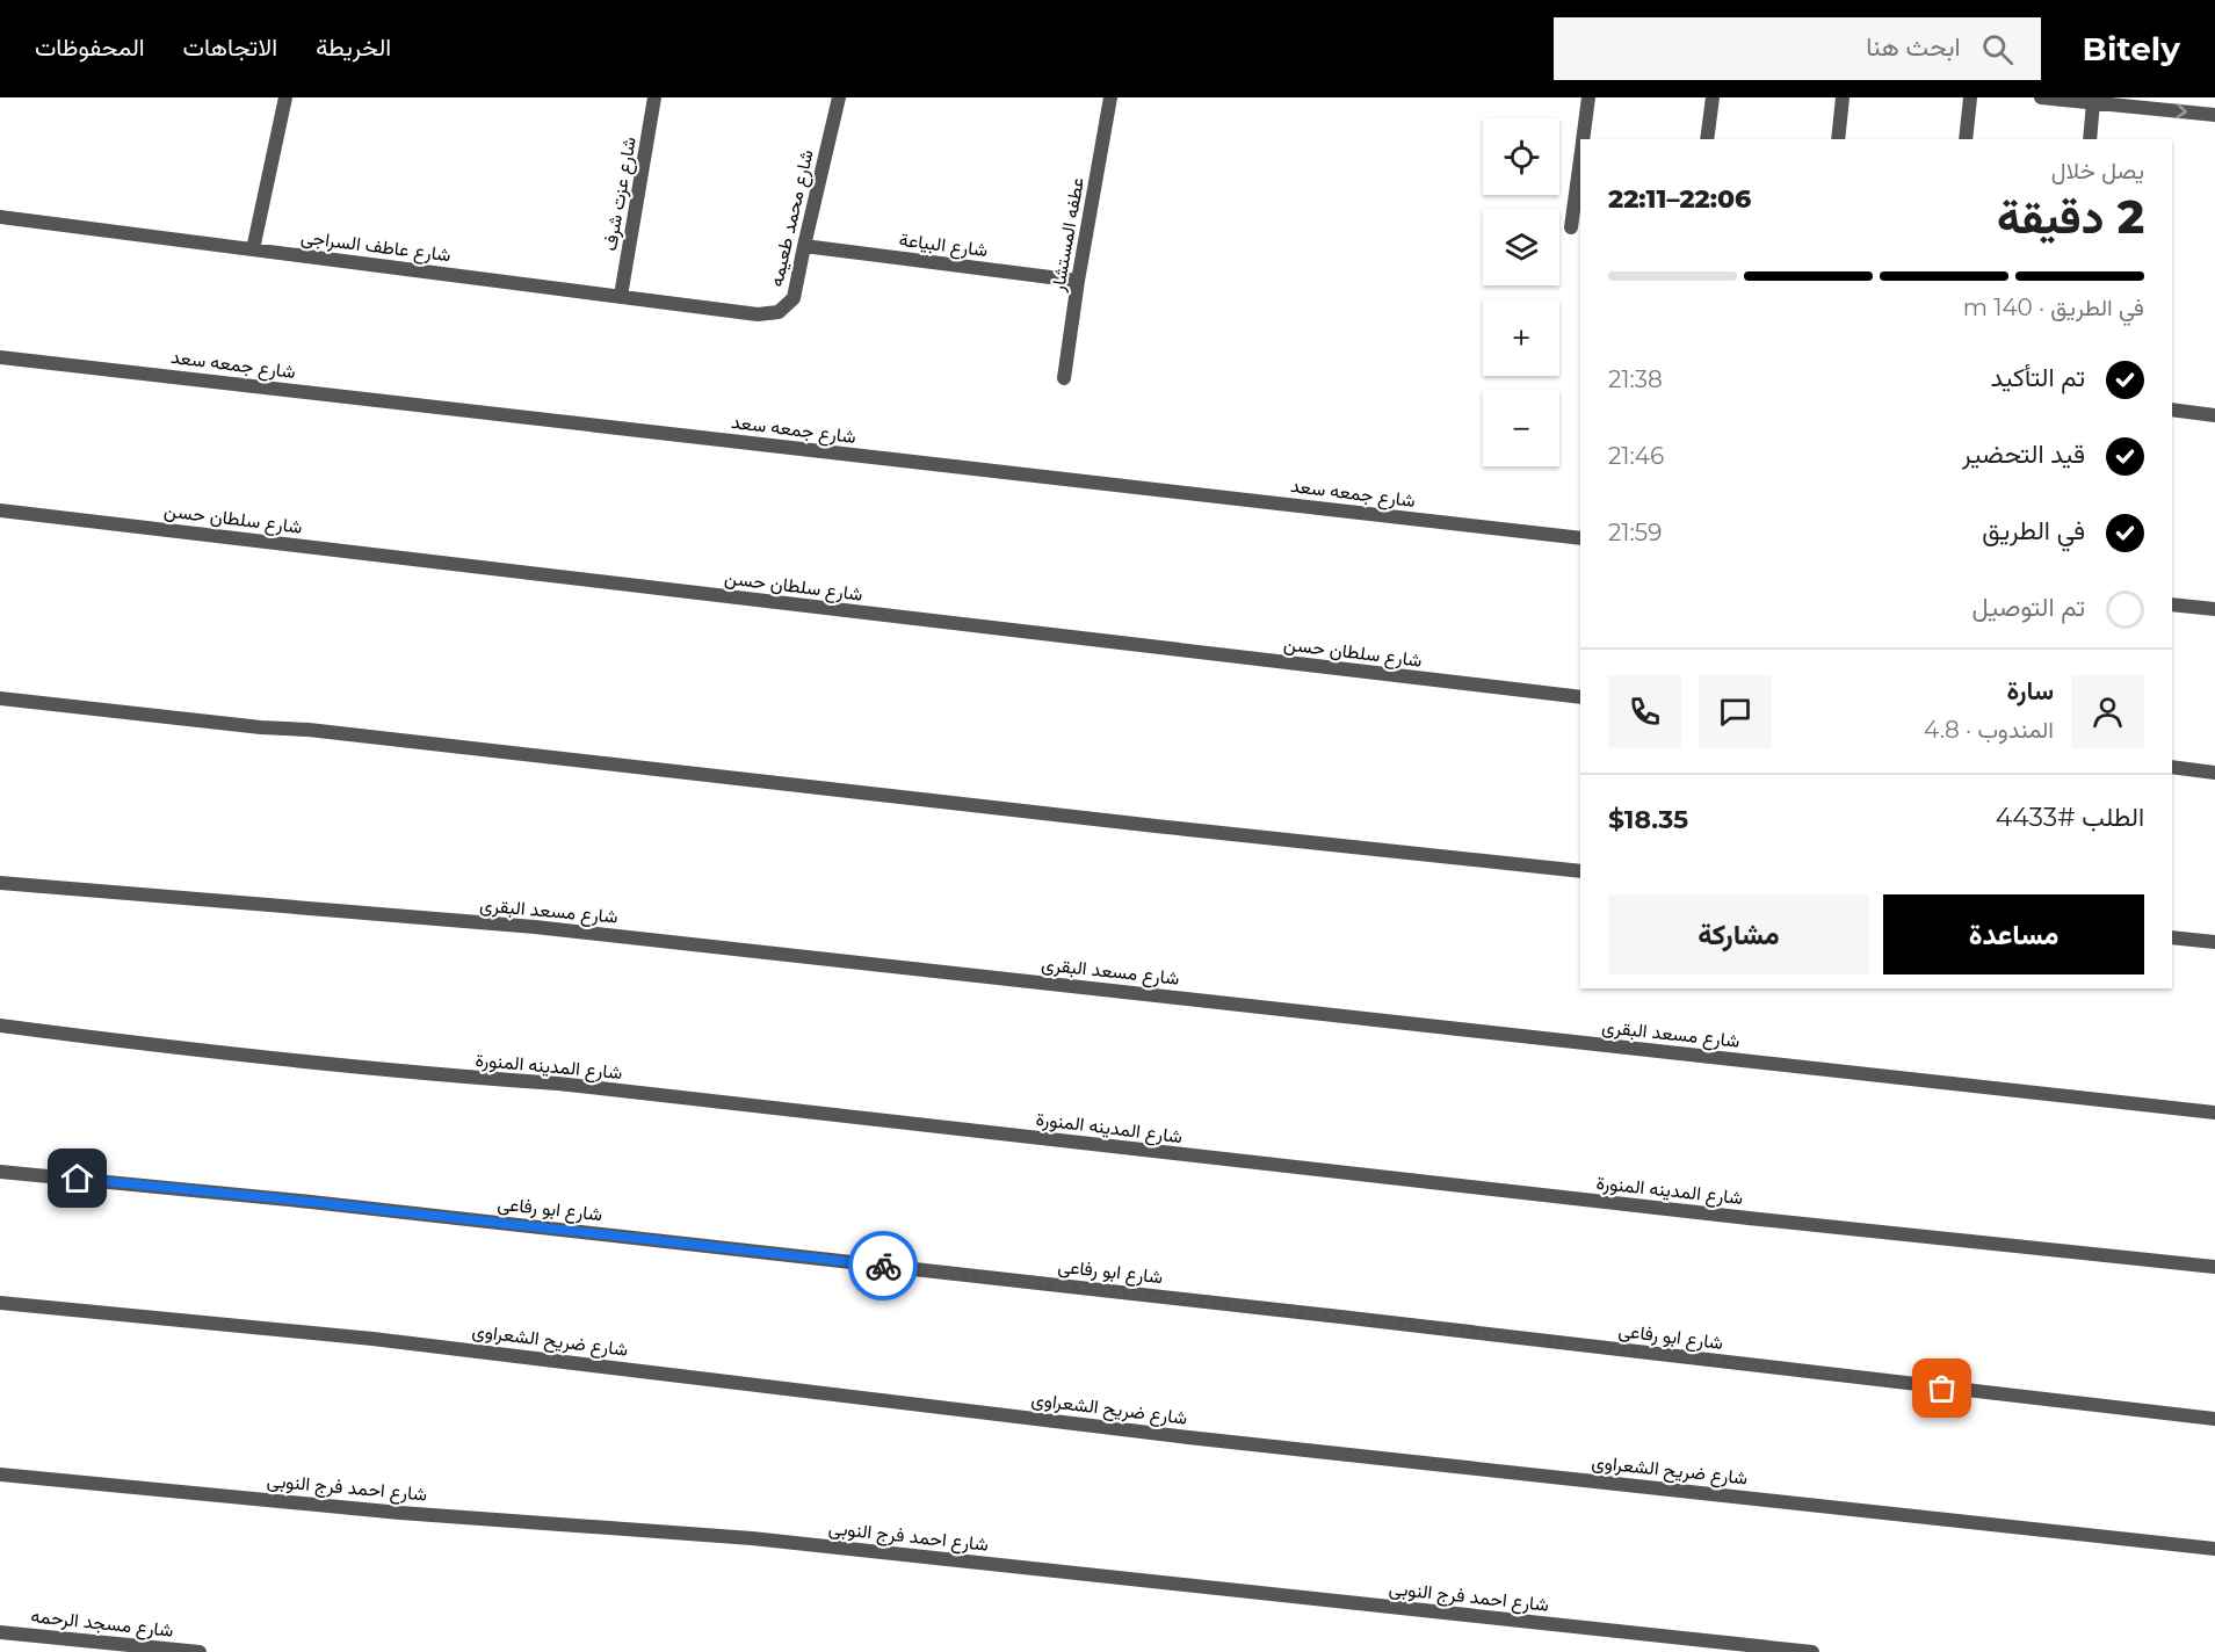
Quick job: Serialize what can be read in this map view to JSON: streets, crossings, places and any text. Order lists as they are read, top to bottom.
{
  "streets": {
    "street": [
      "شارع عزت شرف",
      "شارع محمد طعيمه",
      "عطفه المستشار",
      "شارع البياعة",
      "شارع عاطف السراجى",
      "شارع جمعه سعد",
      "شارع سلطان حسن",
      "شارع مسعد البقرى",
      "شارع المدينه المنورة",
      "شارع ابو رفاعى",
      "شارع ضريح الشعراوى",
      "شارع احمد فرج النوبى",
      "شارع مسجد الرحمه"
    ]
  },
  "crossings": [
    ["شارع عزت شرف", "شارع عاطف السراجى"],
    ["شارع محمد طعيمه", "شارع البياعة"],
    ["شارع محمد طعيمه", "شارع عاطف السراجى"],
    ["عطفه المستشار", "شارع البياعة"]
  ],
  "page": {
    "header": "Bitely",
    "search": "ابحث هنا",
    "nav": ["الخريطة", "الاتجاهات", "المحفوظات"],
    "map_buttons": ["+", "−"],
    "heading": ["2 دقيقة", "يصل خلال", "22:06–22:11"],
    "panel": [
      "سارة",
      "المندوب · 4.8",
      "الطلب #4433",
      "$18.35"
    ],
    "bar": "في الطريق · 140 m",
    "list": [
      ["تم التأكيد", "21:38"],
      ["قيد التحضير", "21:46"],
      ["في الطريق", "21:59"],
      "تم التوصيل"
    ],
    "buttons": ["مساعدة", "مشاركة"]
  }
}
